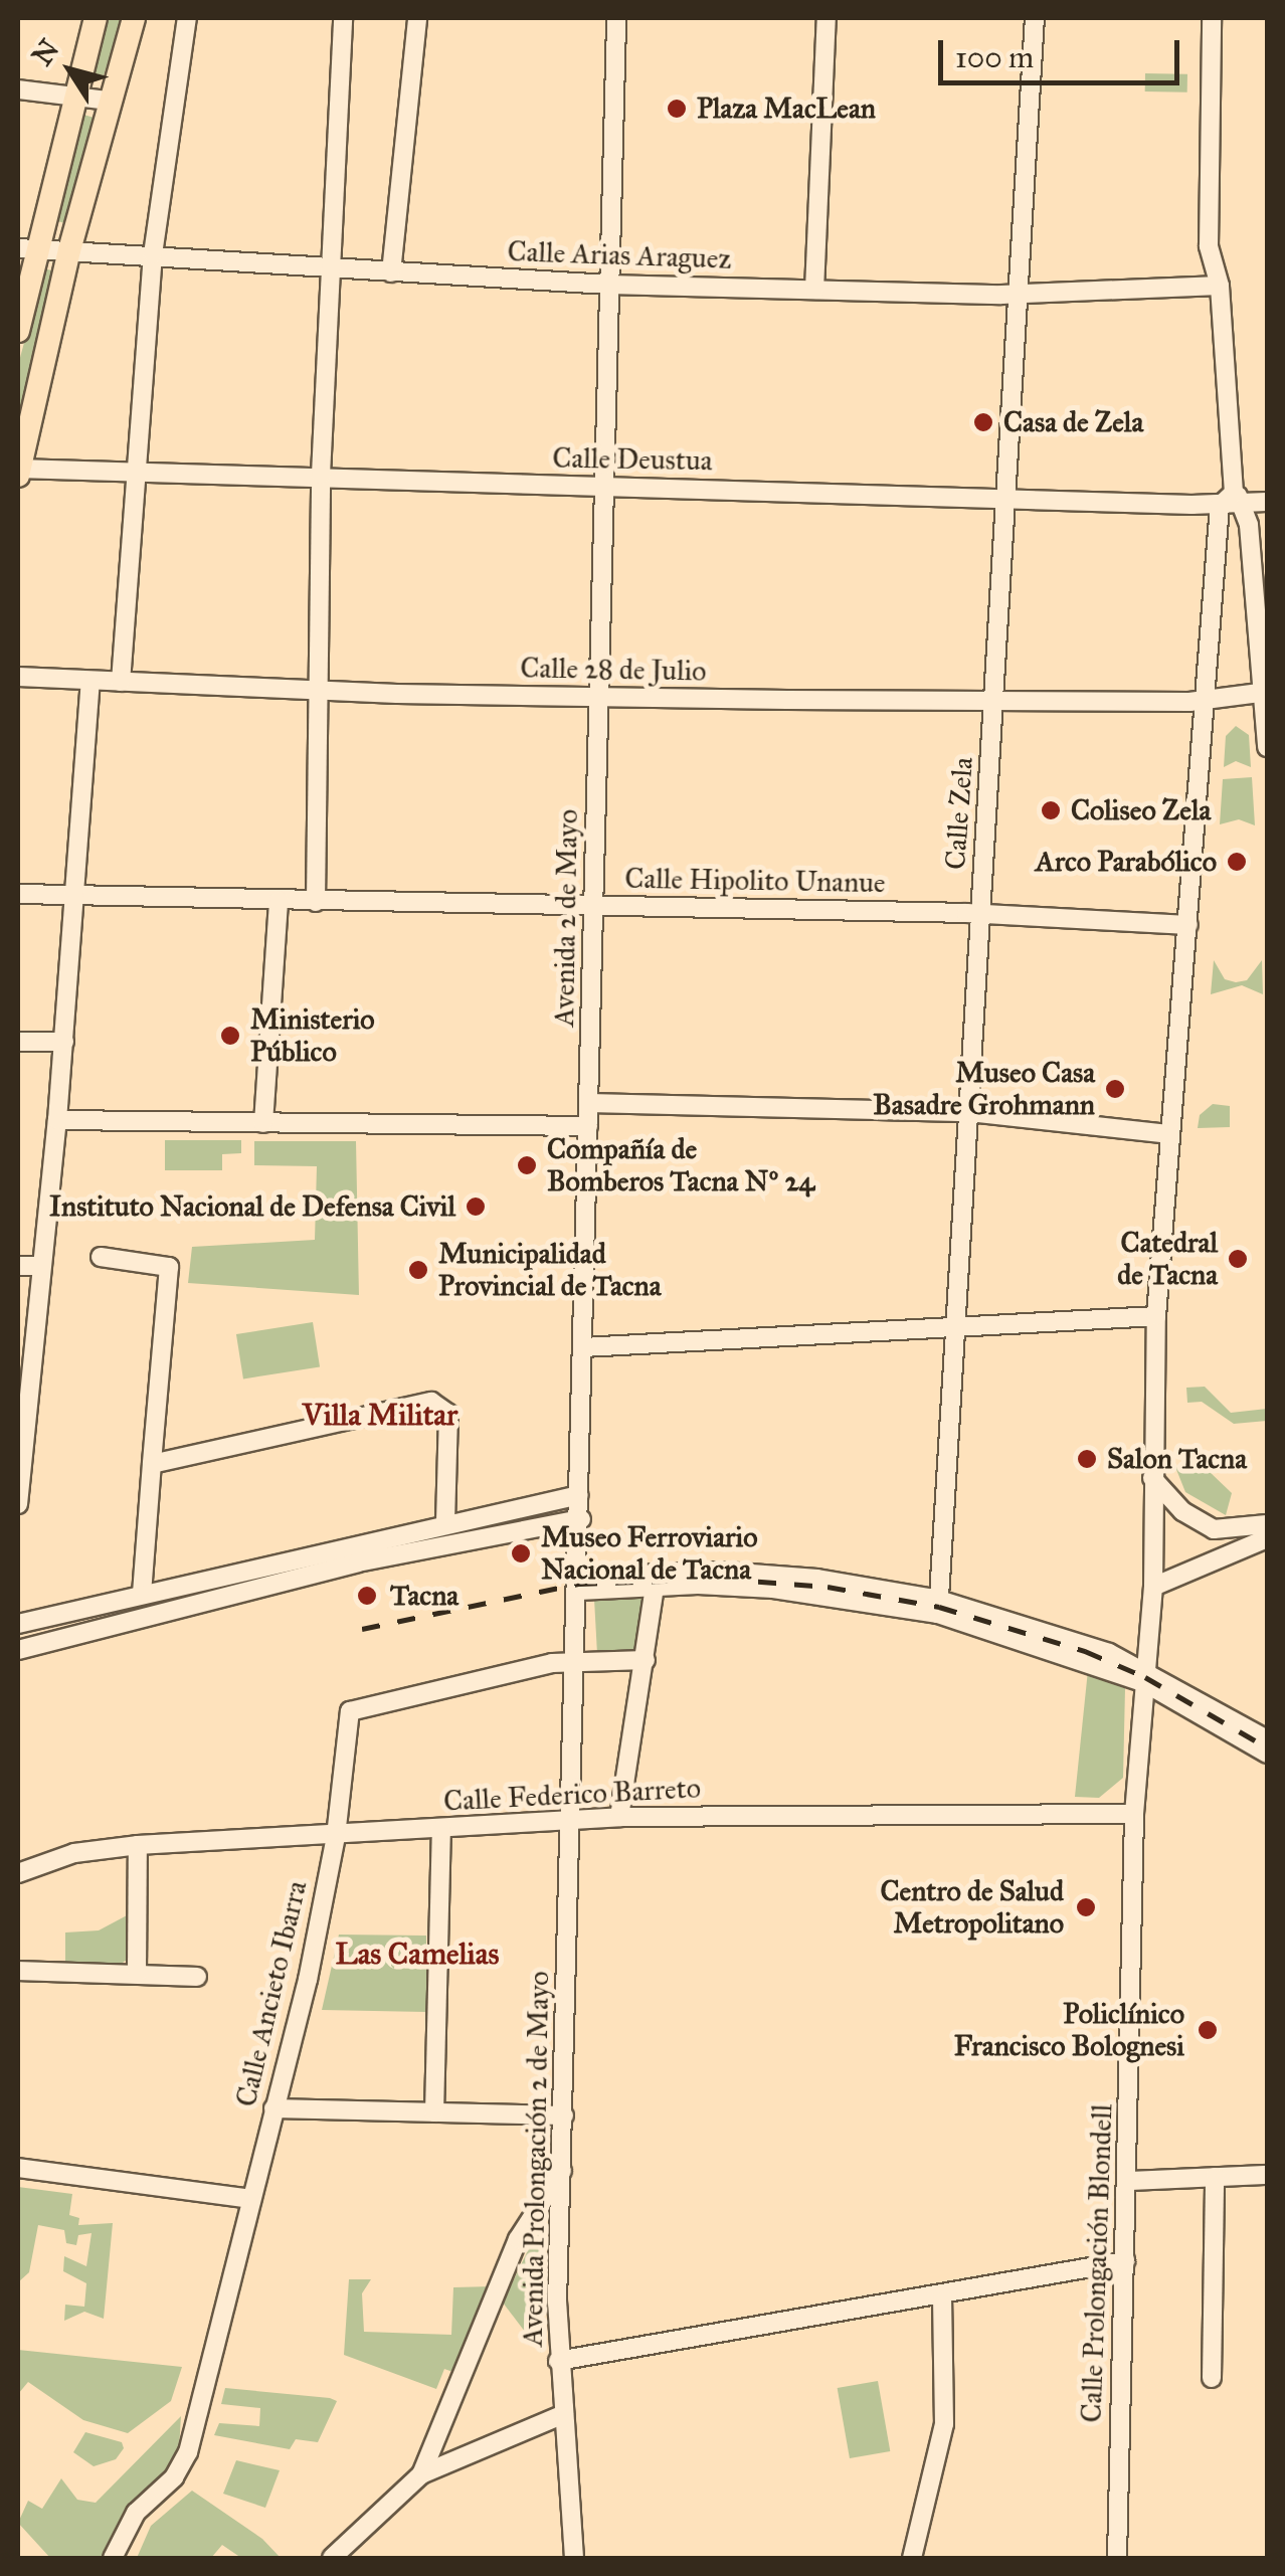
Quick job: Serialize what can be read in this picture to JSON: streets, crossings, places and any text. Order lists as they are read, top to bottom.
{
  "streets": {
    "street": [
      "Calle Arias Araguez",
      "Calle Deustua",
      "Calle 28 de Julio",
      "Calle Zela",
      "Calle Hipolito Unanue",
      "Avenida 2 de Mayo",
      "Calle Federico Barreto",
      "Calle Ancieto Ibarra",
      "Avenida Prolongación 2 de Mayo",
      "Calle Prolongación Blondell"
    ]
  },
  "crossings": [
    ["Calle Arias Araguez", "Calle Zela"],
    ["Calle Arias Araguez", "Avenida 2 de Mayo"],
    ["Calle Deustua", "Calle Zela"],
    ["Calle Deustua", "Avenida 2 de Mayo"],
    ["Calle Deustua", "Calle Prolongación Blondell"],
    ["Calle 28 de Julio", "Calle Zela"],
    ["Calle 28 de Julio", "Avenida 2 de Mayo"],
    ["Calle 28 de Julio", "Calle Prolongación Blondell"],
    ["Calle Zela", "Calle Hipolito Unanue"],
    ["Calle Hipolito Unanue", "Avenida 2 de Mayo"],
    ["Calle Hipolito Unanue", "Calle Prolongación Blondell"],
    ["Avenida 2 de Mayo", "Calle Federico Barreto"],
    ["Avenida 2 de Mayo", "Calle Ancieto Ibarra"],
    ["Avenida 2 de Mayo", "Avenida Prolongación 2 de Mayo"],
    ["Calle Federico Barreto", "Calle Ancieto Ibarra"],
    ["Calle Federico Barreto", "Avenida Prolongación 2 de Mayo"],
    ["Calle Federico Barreto", "Calle Prolongación Blondell"]
  ],
  "districts": ["Villa Militar", "Las Camelias"],
  "places": [
    "Plaza MacLean",
    "Casa de Zela",
    "Coliseo Zela",
    "Arco Parabólico",
    "Ministerio Público",
    "Museo Casa Basadre Grohmann",
    "Compañía de Bomberos Tacna Nº 24",
    "Instituto Nacional de Defensa Civil",
    "Catedral de Tacna",
    "Municipalidad Provincial de Tacna",
    "Salon Tacna",
    "Museo Ferroviario Nacional de Tacna",
    "Tacna",
    "Centro de Salud Metropolitano",
    "Policlínico Francisco Bolognesi"
  ],
  "scale_bar": "100 m",
  "north": "top left"
}
